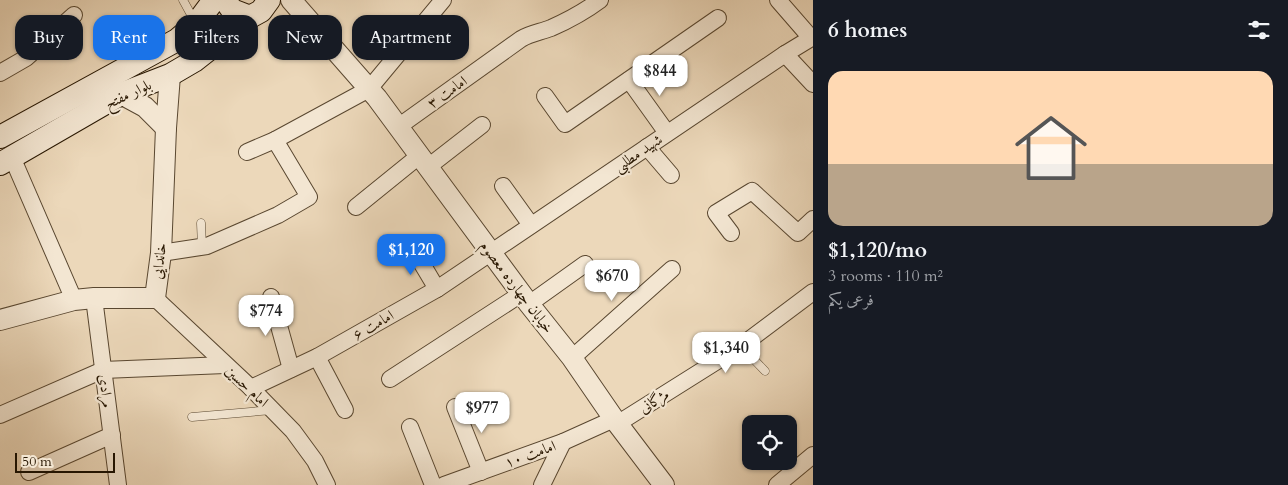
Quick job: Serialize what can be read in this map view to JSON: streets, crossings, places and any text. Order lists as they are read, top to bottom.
{
  "streets": {
    "main road": ["بلوار مفتح"],
    "street": [
      "امامت ۳",
      "شهید مطلبی",
      "خاندایی",
      "خیابان چهارده معصوم",
      "امامت ۶",
      "امام حسین",
      "مرادی",
      "مژگانی",
      "امامت ۱۰"
    ]
  },
  "crossings": [
    ["امامت ۳", "خیابان چهارده معصوم"],
    ["بلوار مفتح", "خاندایی"],
    ["شهید مطلبی", "خیابان چهارده معصوم"],
    ["شهید مطلبی", "امامت ۶"],
    ["خاندایی", "امام حسین"],
    ["خاندایی", "مرادی"],
    ["خیابان چهارده معصوم", "امامت ۶"],
    ["خیابان چهارده معصوم", "مژگانی"],
    ["خیابان چهارده معصوم", "امامت ۱۰"],
    ["امامت ۶", "امام حسین"],
    ["مژگانی", "امامت ۱۰"]
  ],
  "scale_bar": "50 m",
  "page": {
    "heading": "6 homes",
    "chip": [
      "Buy",
      "Rent",
      "Filters",
      "New",
      "Apartment"
    ],
    "price": [
      "$844",
      "$1,120",
      "$670",
      "$774",
      "$1,340",
      "$977"
    ],
    "list": [
      {
        "name": "$1,120/mo",
        "note": "3 rooms · 110 m² · فرعی یکم"
      }
    ],
    "scale": "50 m"
  }
}
